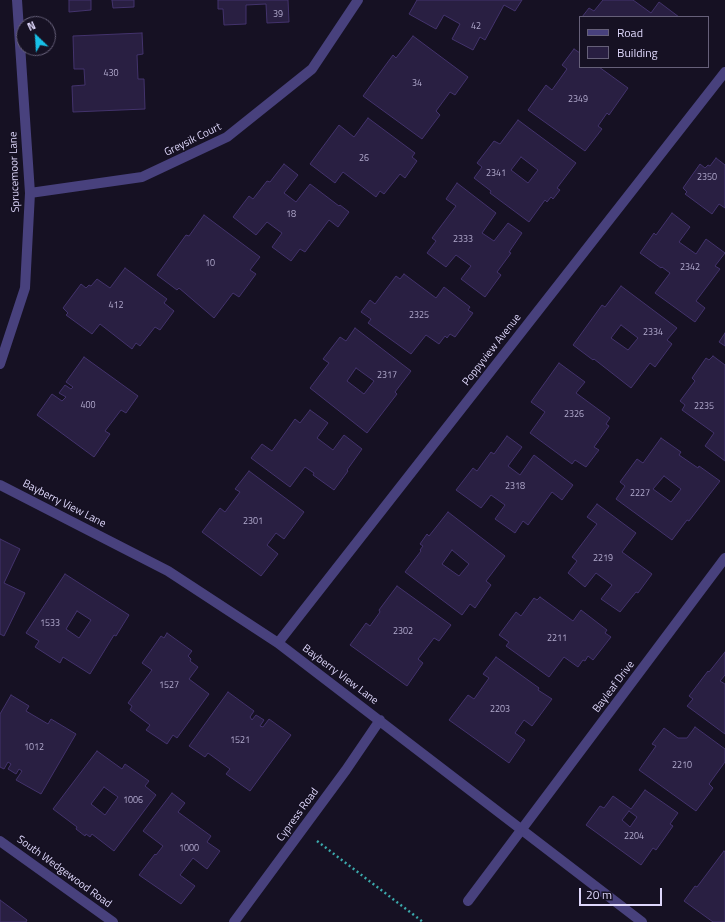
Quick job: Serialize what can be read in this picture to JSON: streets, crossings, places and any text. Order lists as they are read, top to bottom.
{
  "streets": {
    "street": [
      "Greysik Court",
      "Sprucemoor Lane",
      "Poppyview Avenue",
      "Bayberry View Lane",
      "Bayleaf Drive",
      "Cypress Road",
      "South Wedgewood Road"
    ]
  },
  "crossings": [
    ["Greysik Court", "Sprucemoor Lane"],
    ["Poppyview Avenue", "Bayberry View Lane"],
    ["Bayberry View Lane", "Bayleaf Drive"],
    ["Bayberry View Lane", "Cypress Road"]
  ],
  "house_numbers": [
    "39",
    "42",
    "430",
    "34",
    "2349",
    "26",
    "2341",
    "2350",
    "18",
    "2333",
    "10",
    "2342",
    "412",
    "2325",
    "2334",
    "2317",
    "400",
    "2235",
    "2326",
    "2318",
    "2227",
    "2301",
    "2219",
    "1533",
    "2302",
    "2211",
    "1527",
    "2203",
    "1521",
    "1012",
    "2210",
    "1006",
    "2204",
    "1000"
  ],
  "legend": ["Road", "Building"],
  "scale_bar": "20 m",
  "north": "top left"
}
